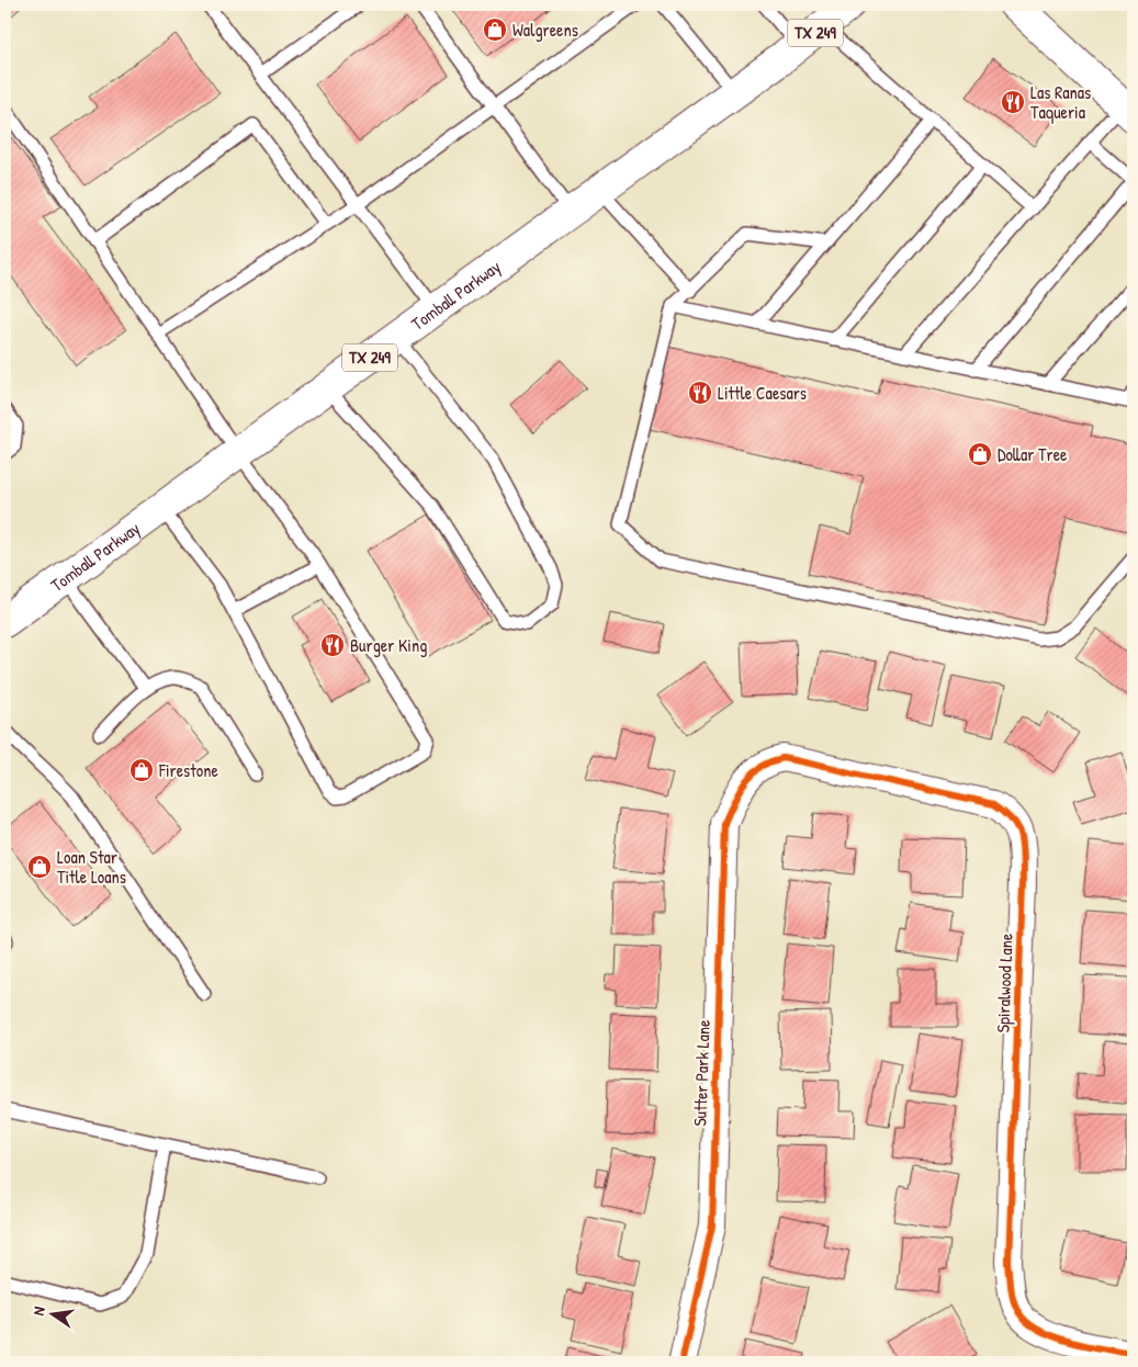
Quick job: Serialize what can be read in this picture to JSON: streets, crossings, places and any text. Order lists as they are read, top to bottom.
{
  "streets": {
    "main road": ["TX 249", "Tomball Parkway"],
    "street": ["Spiralwood Lane", "Sutter Park Lane"]
  },
  "crossings": [
    ["Spiralwood Lane", "Sutter Park Lane"]
  ],
  "places": {
    "shop": [
      "Walgreens",
      "Dollar Tree",
      "Firestone",
      "Loan Star Title Loans"
    ],
    "restaurant": ["Las Ranas Taqueria", "Little Caesars", "Burger King"]
  },
  "north": "left"
}
